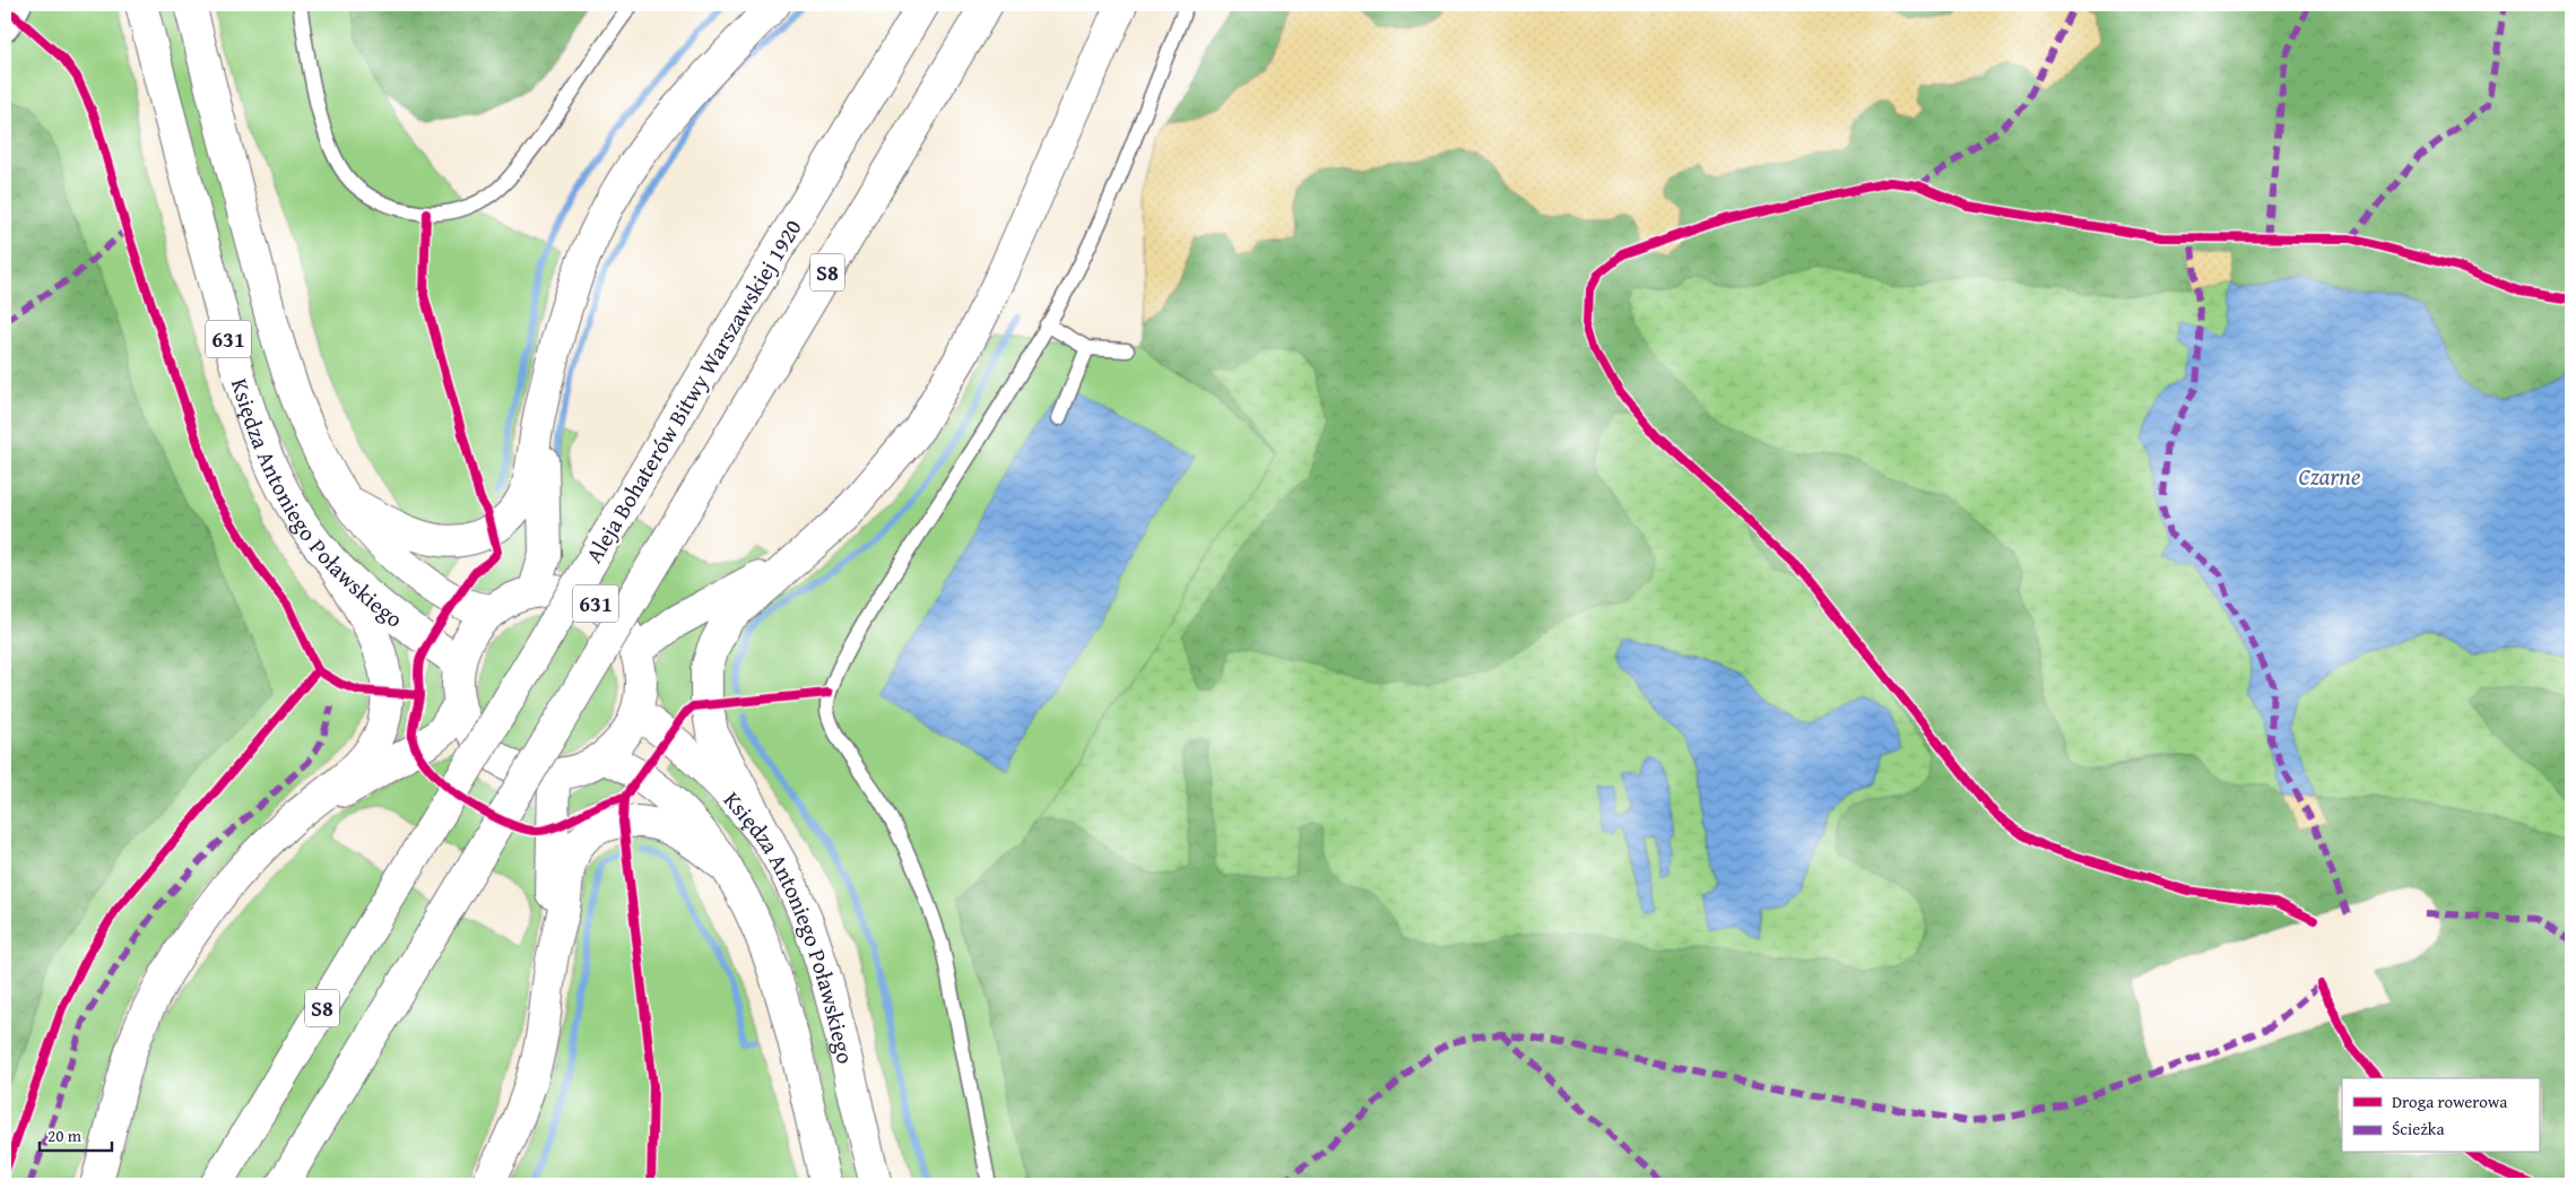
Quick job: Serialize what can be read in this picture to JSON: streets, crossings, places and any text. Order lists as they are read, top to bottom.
{
  "streets": {
    "main road": [
      "S8",
      "631",
      "Aleja Bohaterów Bitwy Warszawskiej 1920",
      "Księdza Antoniego Poławskiego"
    ]
  },
  "crossings": [
    ["631", "Księdza Antoniego Poławskiego"]
  ],
  "water": ["Czarne"],
  "legend": ["Droga rowerowa", "Ścieżka"],
  "scale_bar": "20 m"
}
